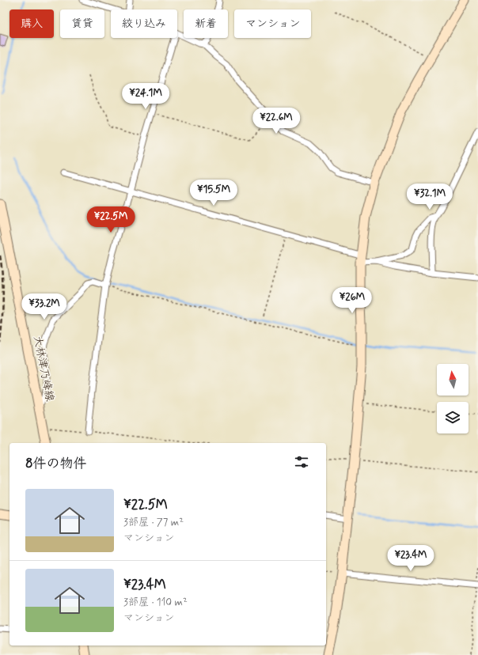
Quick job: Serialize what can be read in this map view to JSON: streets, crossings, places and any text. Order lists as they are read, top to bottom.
{
  "streets": {
    "street": ["大林津乃峰線"]
  },
  "north": "top",
  "page": {
    "chip": [
      "購入",
      "賃貸",
      "絞り込み",
      "新着",
      "マンション"
    ],
    "price": [
      "¥24.1M",
      "¥22.6M",
      "¥15.5M",
      "¥32.1M",
      "¥22.5M",
      "¥26M",
      "¥33.2M",
      "¥23.4M"
    ],
    "heading": "8件の物件",
    "list": [
      {
        "name": "¥22.5M",
        "note": "3部屋 · 77 m² · マンション"
      },
      {
        "name": "¥23.4M",
        "note": "3部屋 · 110 m² · マンション"
      }
    ]
  }
}
